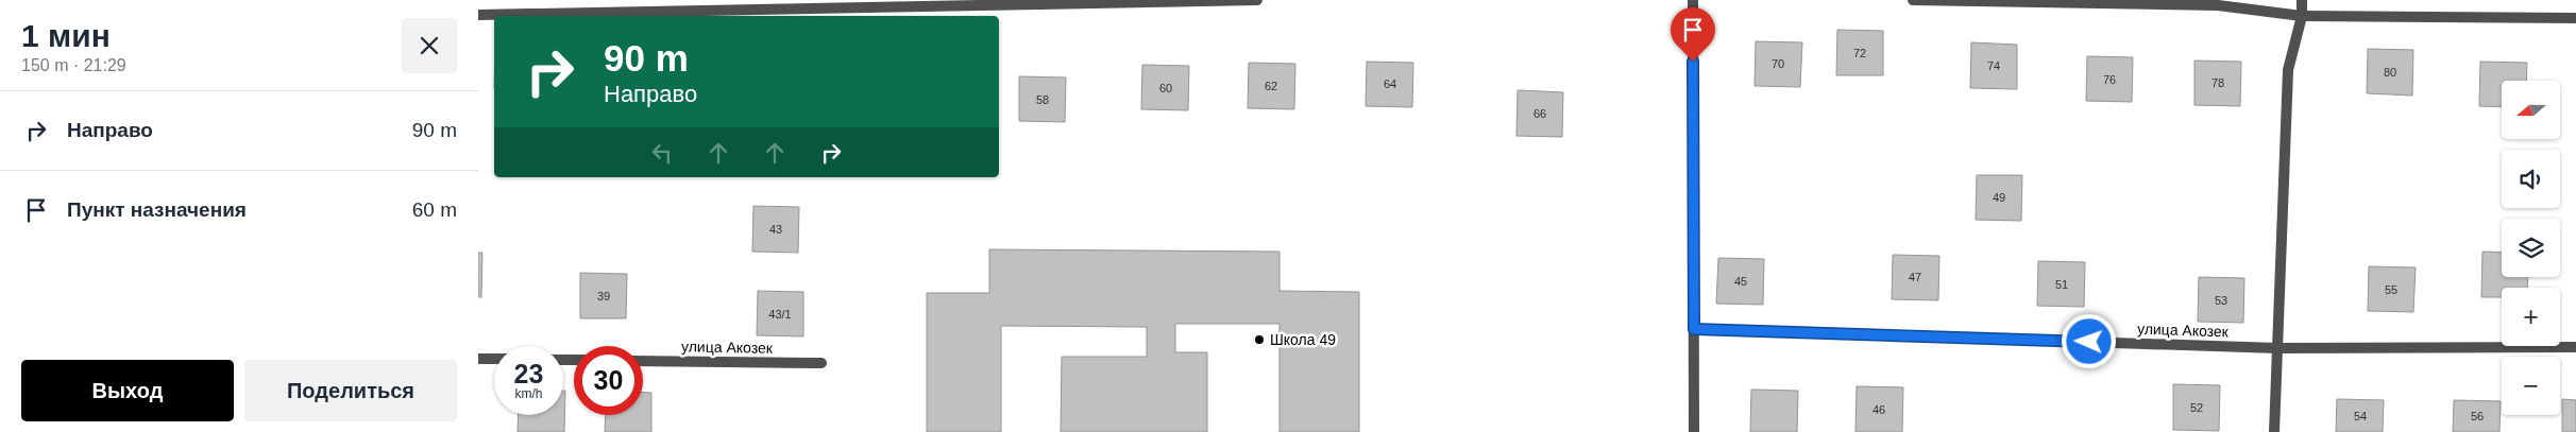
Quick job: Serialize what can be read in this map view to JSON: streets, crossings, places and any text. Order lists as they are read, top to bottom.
{
  "streets": {
    "street": ["улица Акозек"]
  },
  "places": ["Школа 49"],
  "house_numbers": [
    "72",
    "70",
    "74",
    "80",
    "76",
    "78",
    "64",
    "62",
    "60",
    "58",
    "66",
    "49",
    "43",
    "47",
    "45",
    "51",
    "55",
    "39",
    "53",
    "43/1",
    "52",
    "46",
    "54",
    "56"
  ],
  "north": "left",
  "page": {
    "heading": ["1 мин", "150 m · 21:29"],
    "turn": ["90 m", "Направо"],
    "map_buttons": ["+", "−"],
    "list": [
      {
        "name": "Направо",
        "value": "90 m"
      },
      {
        "name": "Пункт назначения",
        "value": "60 m"
      }
    ],
    "speed": "23 km/h",
    "limit": "30",
    "buttons": ["Выход", "Поделиться"]
  }
}
